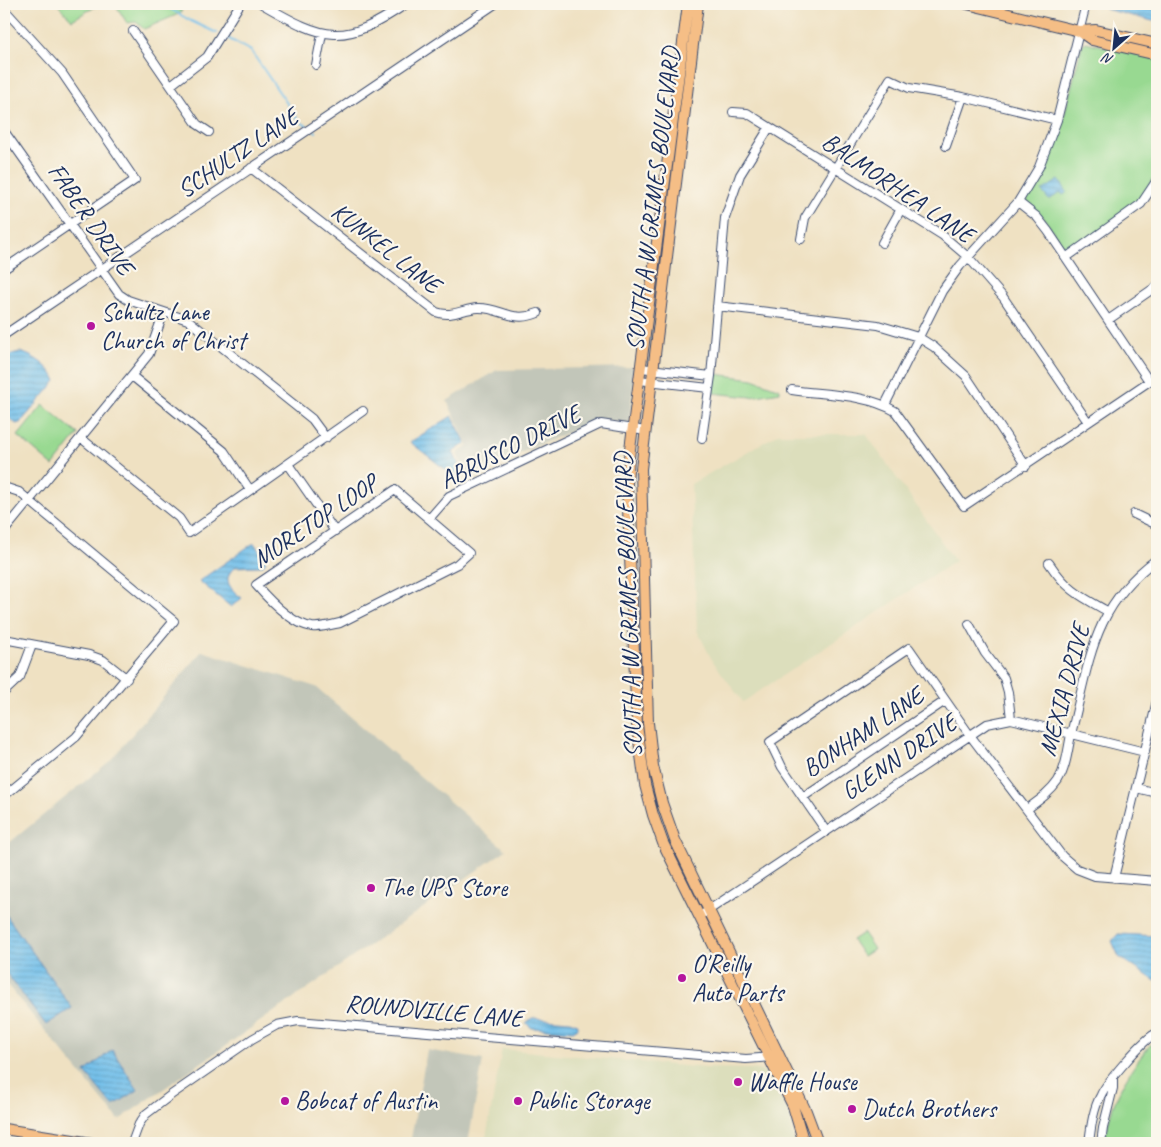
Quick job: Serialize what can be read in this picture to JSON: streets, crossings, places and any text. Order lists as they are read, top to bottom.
{
  "streets": {
    "main road": ["SOUTH A W GRIMES BOULEVARD"],
    "street": [
      "SCHULTZ LANE",
      "BALMORHEA LANE",
      "FABER DRIVE",
      "KUNKEL LANE",
      "ABRUSCO DRIVE",
      "MORETOP LOOP",
      "MEXIA DRIVE",
      "BONHAM LANE",
      "GLENN DRIVE",
      "ROUNDVILLE LANE"
    ]
  },
  "crossings": [
    ["SCHULTZ LANE", "FABER DRIVE"],
    ["SCHULTZ LANE", "KUNKEL LANE"],
    ["SOUTH A W GRIMES BOULEVARD", "ABRUSCO DRIVE"],
    ["SOUTH A W GRIMES BOULEVARD", "GLENN DRIVE"],
    ["SOUTH A W GRIMES BOULEVARD", "ROUNDVILLE LANE"],
    ["ABRUSCO DRIVE", "MORETOP LOOP"],
    ["MEXIA DRIVE", "GLENN DRIVE"]
  ],
  "places": [
    "Schultz Lane Church of Christ",
    "The UPS Store",
    "O'Reilly Auto Parts",
    "Waffle House",
    "Bobcat of Austin",
    "Public Storage",
    "Dutch Brothers"
  ],
  "north": "bottom left"
}
